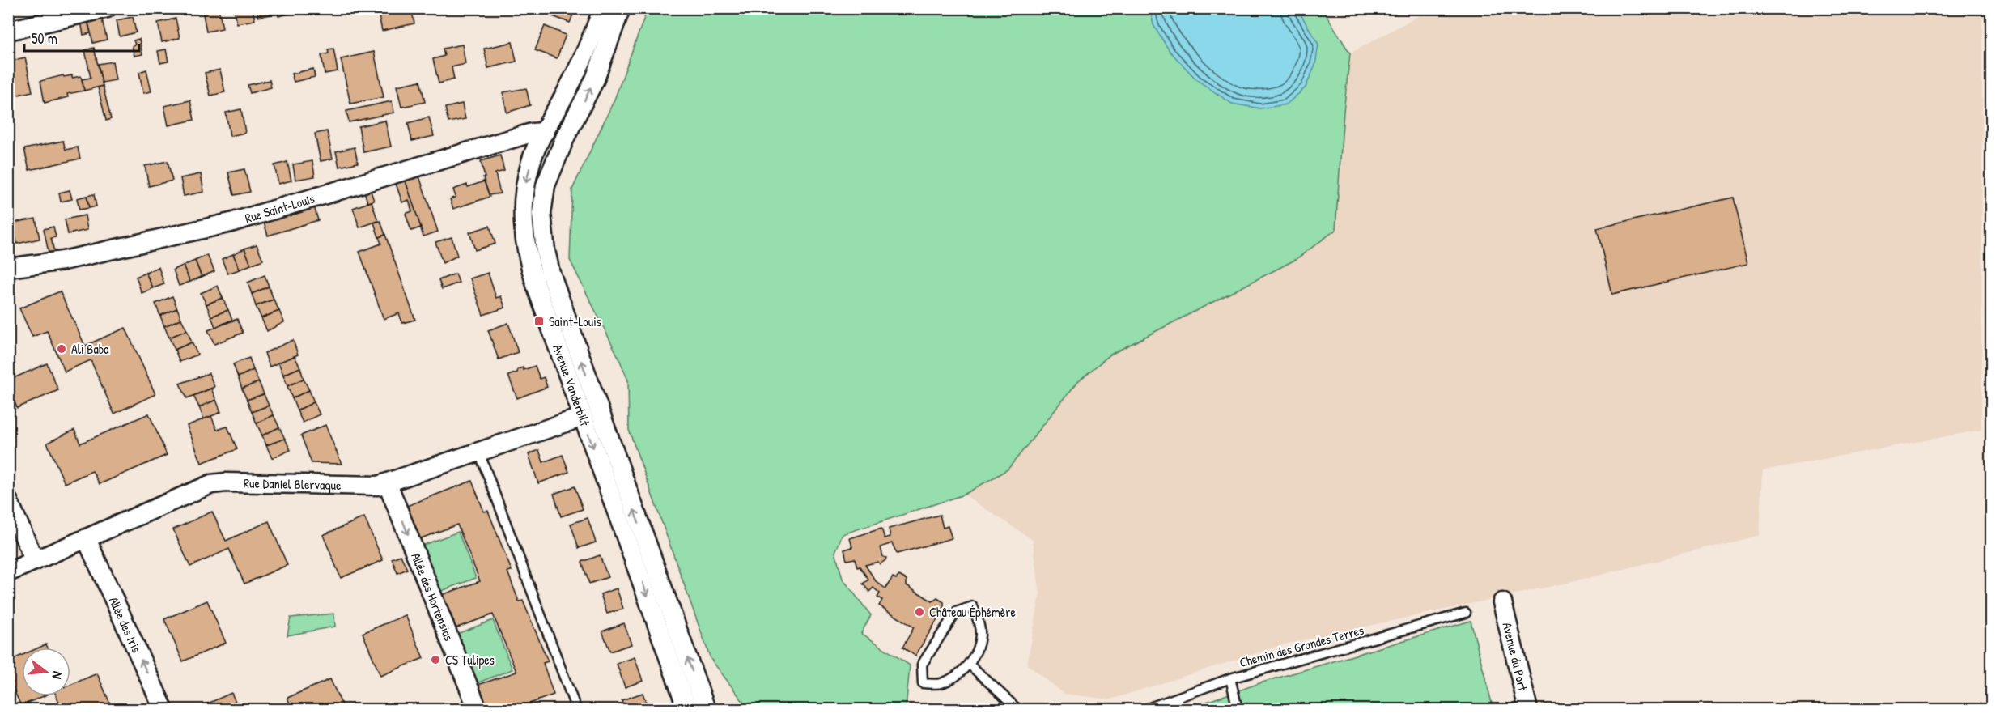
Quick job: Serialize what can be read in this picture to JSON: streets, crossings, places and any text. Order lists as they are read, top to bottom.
{
  "streets": {
    "street": [
      "Rue Saint-Louis",
      "Avenue Vanderbilt",
      "Rue Daniel Blervaque",
      "Allée des Hortensias",
      "Allée des Iris",
      "Avenue du Port"
    ],
    "lane": ["Chemin des Grandes Terres"]
  },
  "crossings": [
    ["Rue Saint-Louis", "Avenue Vanderbilt"],
    ["Avenue Vanderbilt", "Rue Daniel Blervaque"],
    ["Rue Daniel Blervaque", "Allée des Hortensias"],
    ["Rue Daniel Blervaque", "Allée des Iris"]
  ],
  "one_way": ["Allée des Hortensias", "Allée des Iris"],
  "places": {
    "transit": ["Saint-Louis"],
    "other": ["Ali Baba", "Château Éphémère", "CS Tulipes"]
  },
  "scale_bar": "50 m",
  "north": "right"
}
